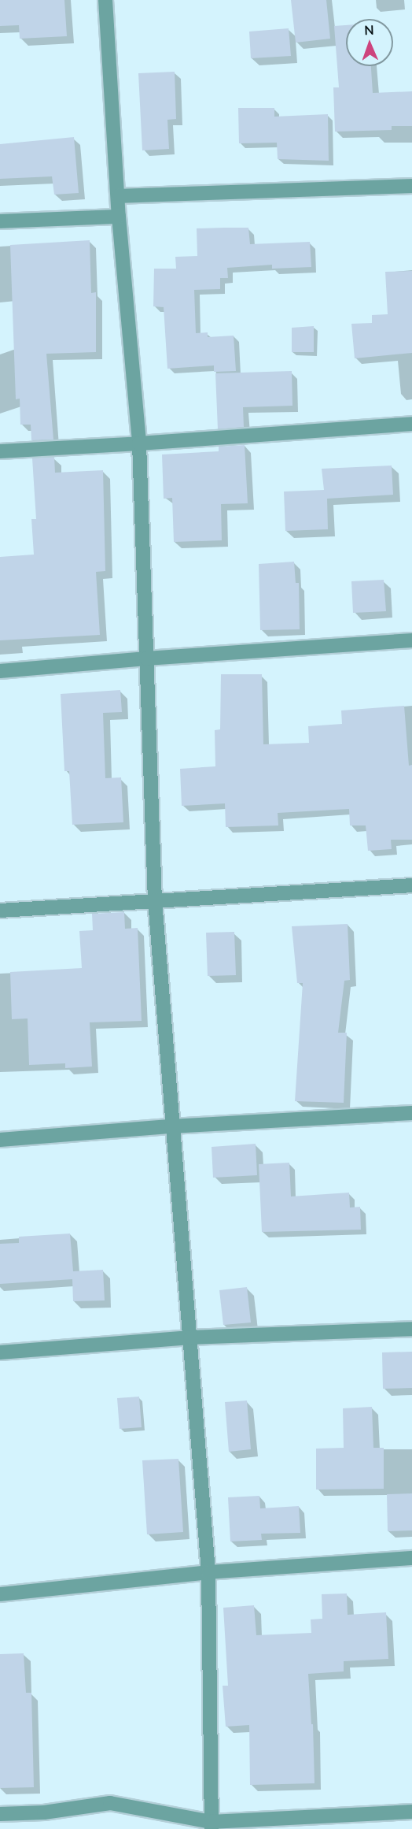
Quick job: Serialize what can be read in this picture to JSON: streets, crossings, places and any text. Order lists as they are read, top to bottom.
{
  "north": "top"
}
